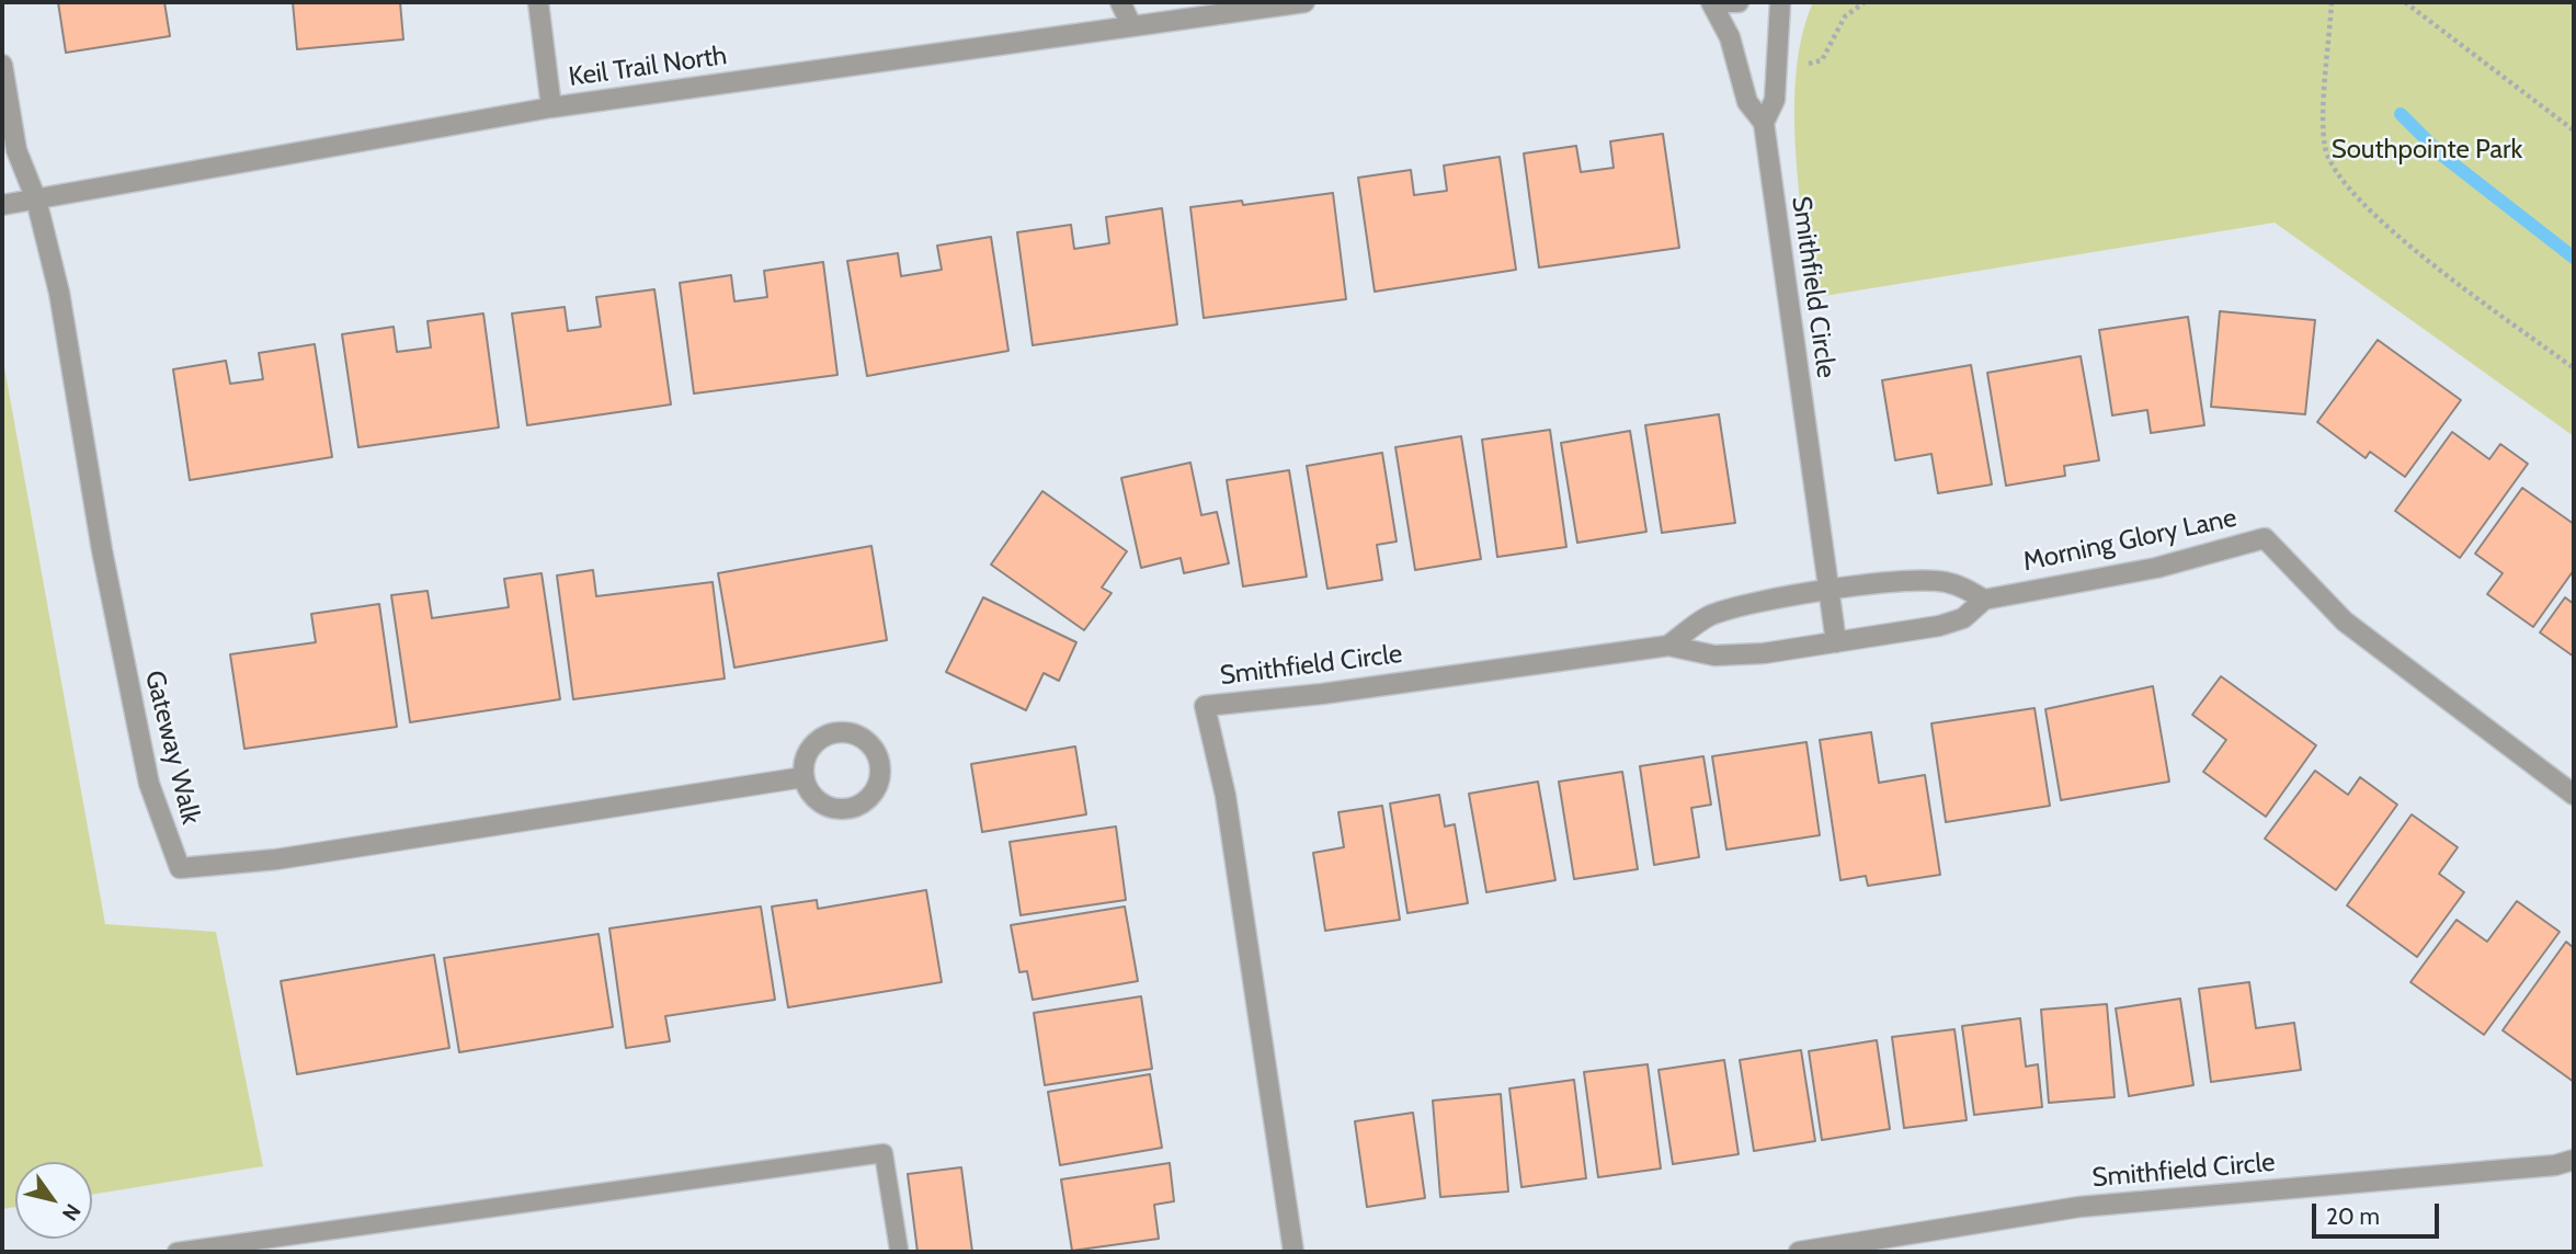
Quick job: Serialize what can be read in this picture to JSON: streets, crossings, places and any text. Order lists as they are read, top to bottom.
{
  "streets": {
    "street": [
      "Keil Trail North",
      "Smithfield Circle",
      "Morning Glory Lane",
      "Gateway Walk"
    ]
  },
  "crossings": [
    ["Keil Trail North", "Gateway Walk"],
    ["Smithfield Circle", "Morning Glory Lane"]
  ],
  "parks": ["Southpointe Park"],
  "scale_bar": "20 m",
  "north": "bottom right"
}
